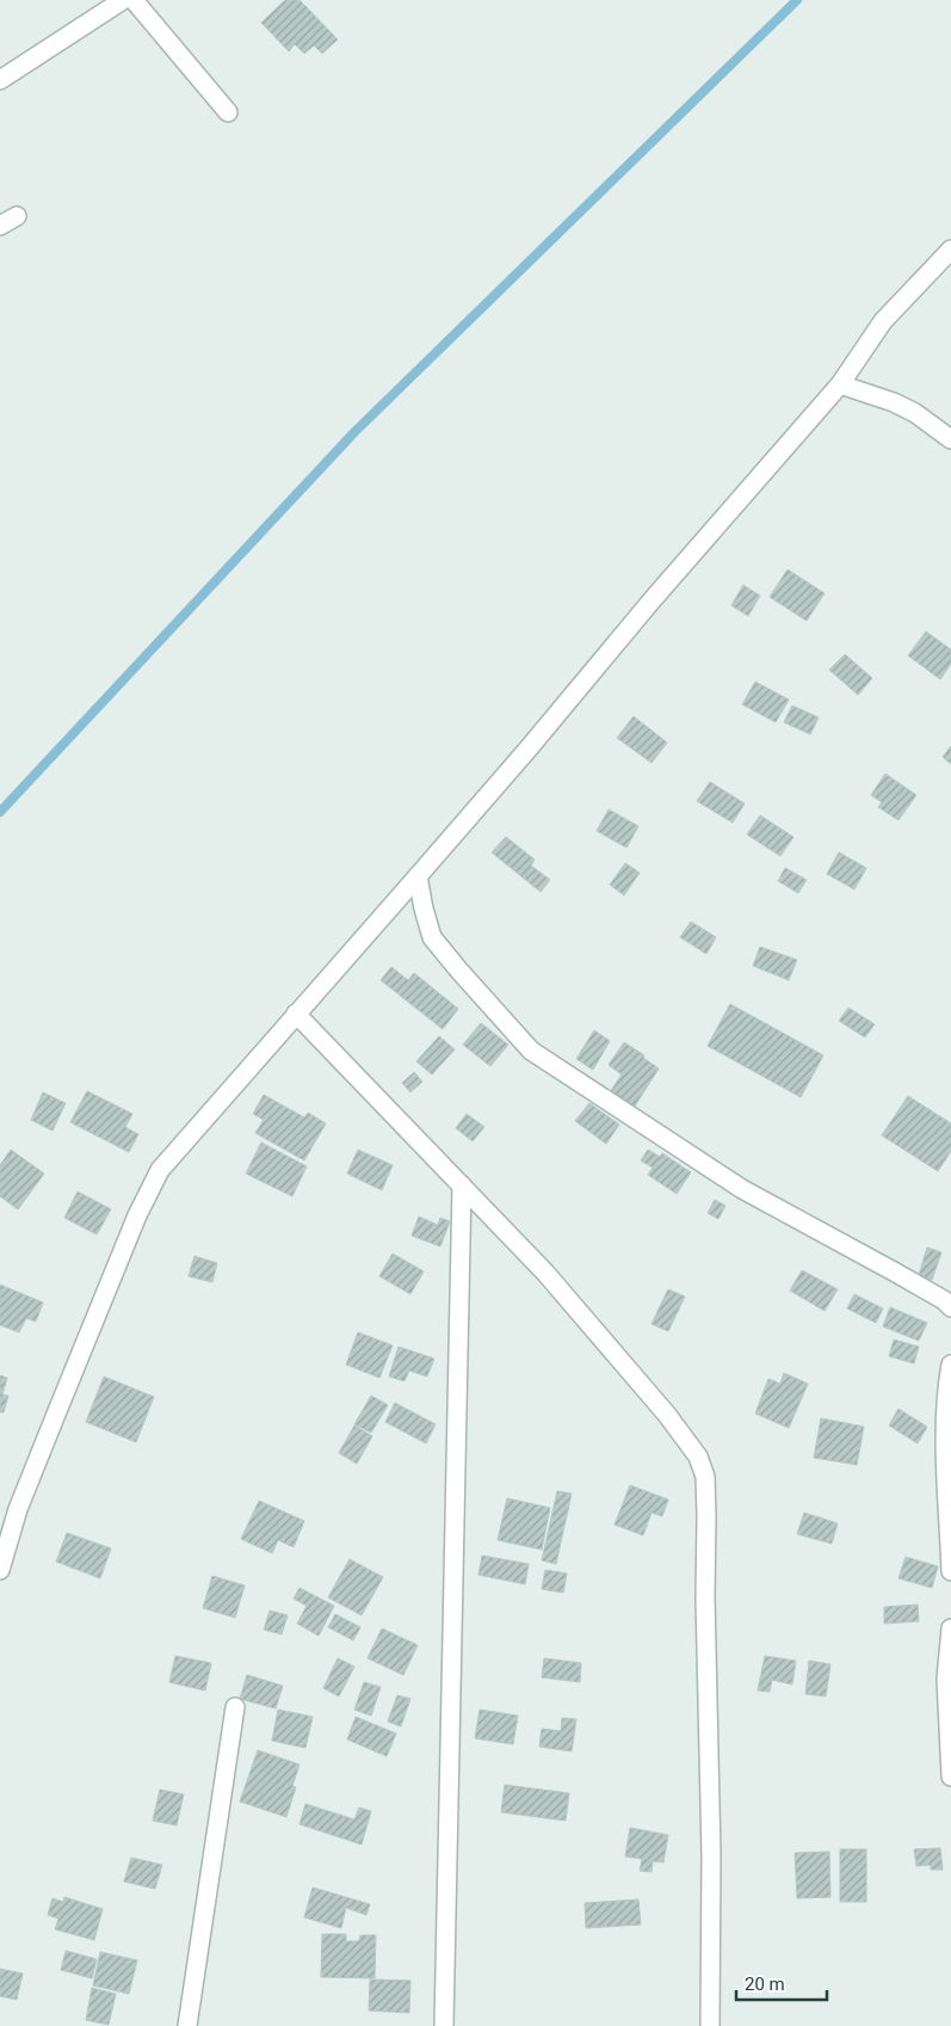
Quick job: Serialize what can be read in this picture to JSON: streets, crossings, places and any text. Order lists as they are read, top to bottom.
{
  "scale_bar": "20 m"
}
